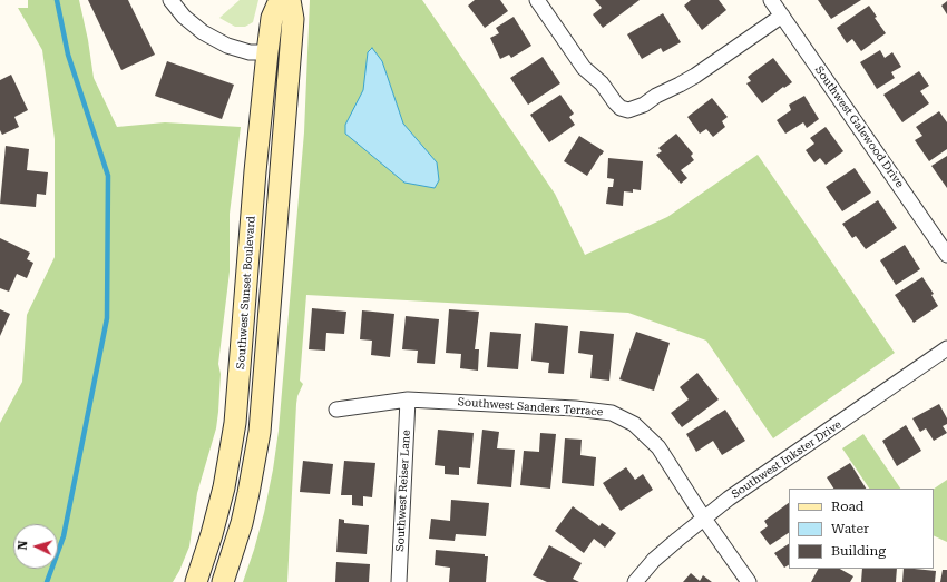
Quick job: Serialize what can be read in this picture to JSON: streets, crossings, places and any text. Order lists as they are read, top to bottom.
{
  "streets": {
    "main road": ["Southwest Sunset Boulevard"],
    "street": [
      "Southwest Galewood Drive",
      "Southwest Sanders Terrace",
      "Southwest Inkster Drive",
      "Southwest Reiser Lane"
    ]
  },
  "crossings": [
    ["Southwest Sanders Terrace", "Southwest Inkster Drive"],
    ["Southwest Sanders Terrace", "Southwest Reiser Lane"]
  ],
  "legend": ["Road", "Water", "Building"],
  "north": "left"
}
